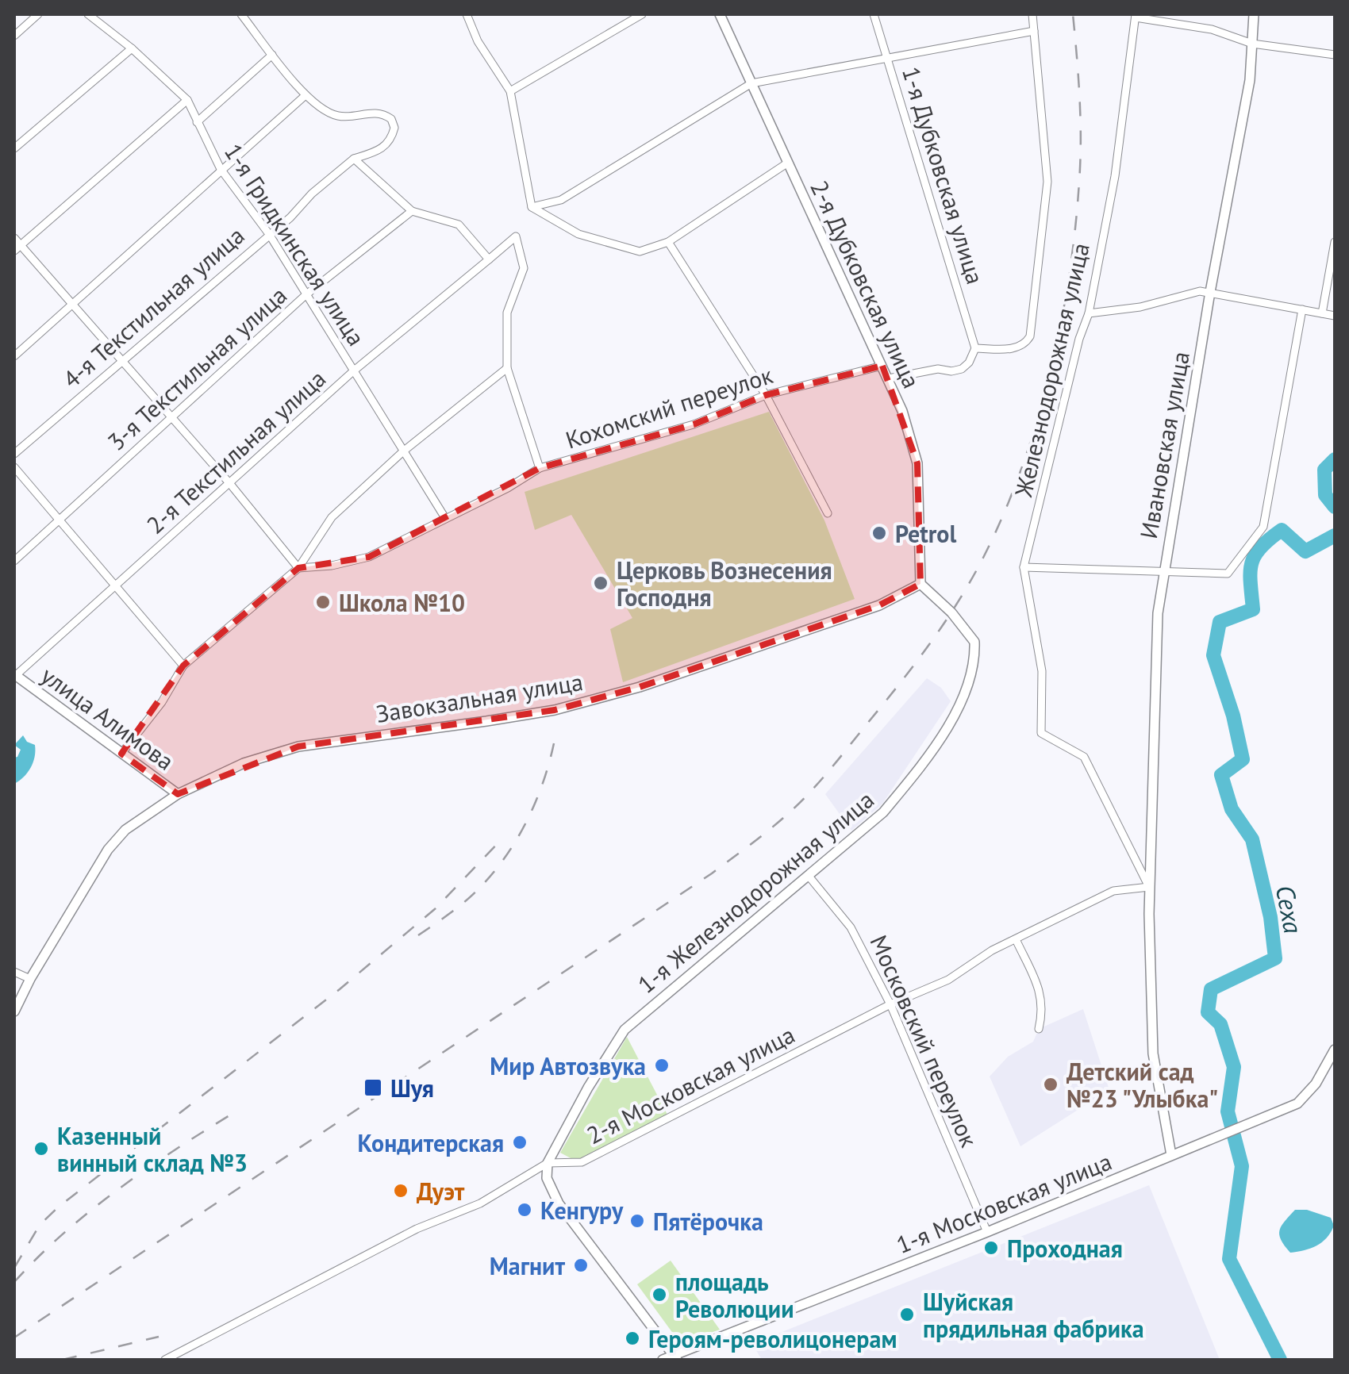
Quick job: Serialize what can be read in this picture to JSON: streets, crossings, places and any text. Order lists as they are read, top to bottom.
{
  "streets": {
    "main road": [
      "2-я Дубковская улица",
      "Ивановская улица",
      "Завокзальная улица",
      "улица Алимова",
      "1-я Железнодорожная улица",
      "1-я Московская улица"
    ],
    "street": [
      "1-я Дубковская улица",
      "1-я Гридкинская улица",
      "4-я Текстильная улица",
      "3-я Текстильная улица",
      "Железнодорожная улица",
      "Кохомский переулок",
      "2-я Текстильная улица",
      "Московский переулок",
      "2-я Московская улица"
    ]
  },
  "crossings": [
    ["1-я Гридкинская улица", "4-я Текстильная улица"],
    ["1-я Гридкинская улица", "3-я Текстильная улица"],
    ["1-я Гридкинская улица", "Кохомский переулок"],
    ["1-я Гридкинская улица", "2-я Текстильная улица"],
    ["2-я Дубковская улица", "Кохомский переулок"],
    ["2-я Дубковская улица", "Завокзальная улица"],
    ["2-я Дубковская улица", "1-я Железнодорожная улица"],
    ["Железнодорожная улица", "Ивановская улица"],
    ["Железнодорожная улица", "2-я Московская улица"],
    ["Ивановская улица", "2-я Московская улица"],
    ["Ивановская улица", "1-я Московская улица"],
    ["2-я Текстильная улица", "улица Алимова"],
    ["Завокзальная улица", "улица Алимова"],
    ["Завокзальная улица", "1-я Железнодорожная улица"],
    ["1-я Железнодорожная улица", "Московский переулок"],
    ["1-я Железнодорожная улица", "2-я Московская улица"],
    ["Московский переулок", "2-я Московская улица"],
    ["Московский переулок", "1-я Московская улица"]
  ],
  "water": ["Сеха"],
  "places": {
    "other": [
      "Petrol",
      "Церковь Вознесения Господня",
      "Школа №10",
      "Мир Автозвука",
      "Детский сад №23 \"Улыбка\"",
      "Кондитерская",
      "Казенный винный склад №3",
      "Дуэт",
      "Кенгуру",
      "Пятёрочка",
      "Проходная",
      "Магнит",
      "площадь Революции",
      "Шуйская прядильная фабрика",
      "Героям-револицонерам"
    ],
    "transit": ["Шуя"]
  }
}
